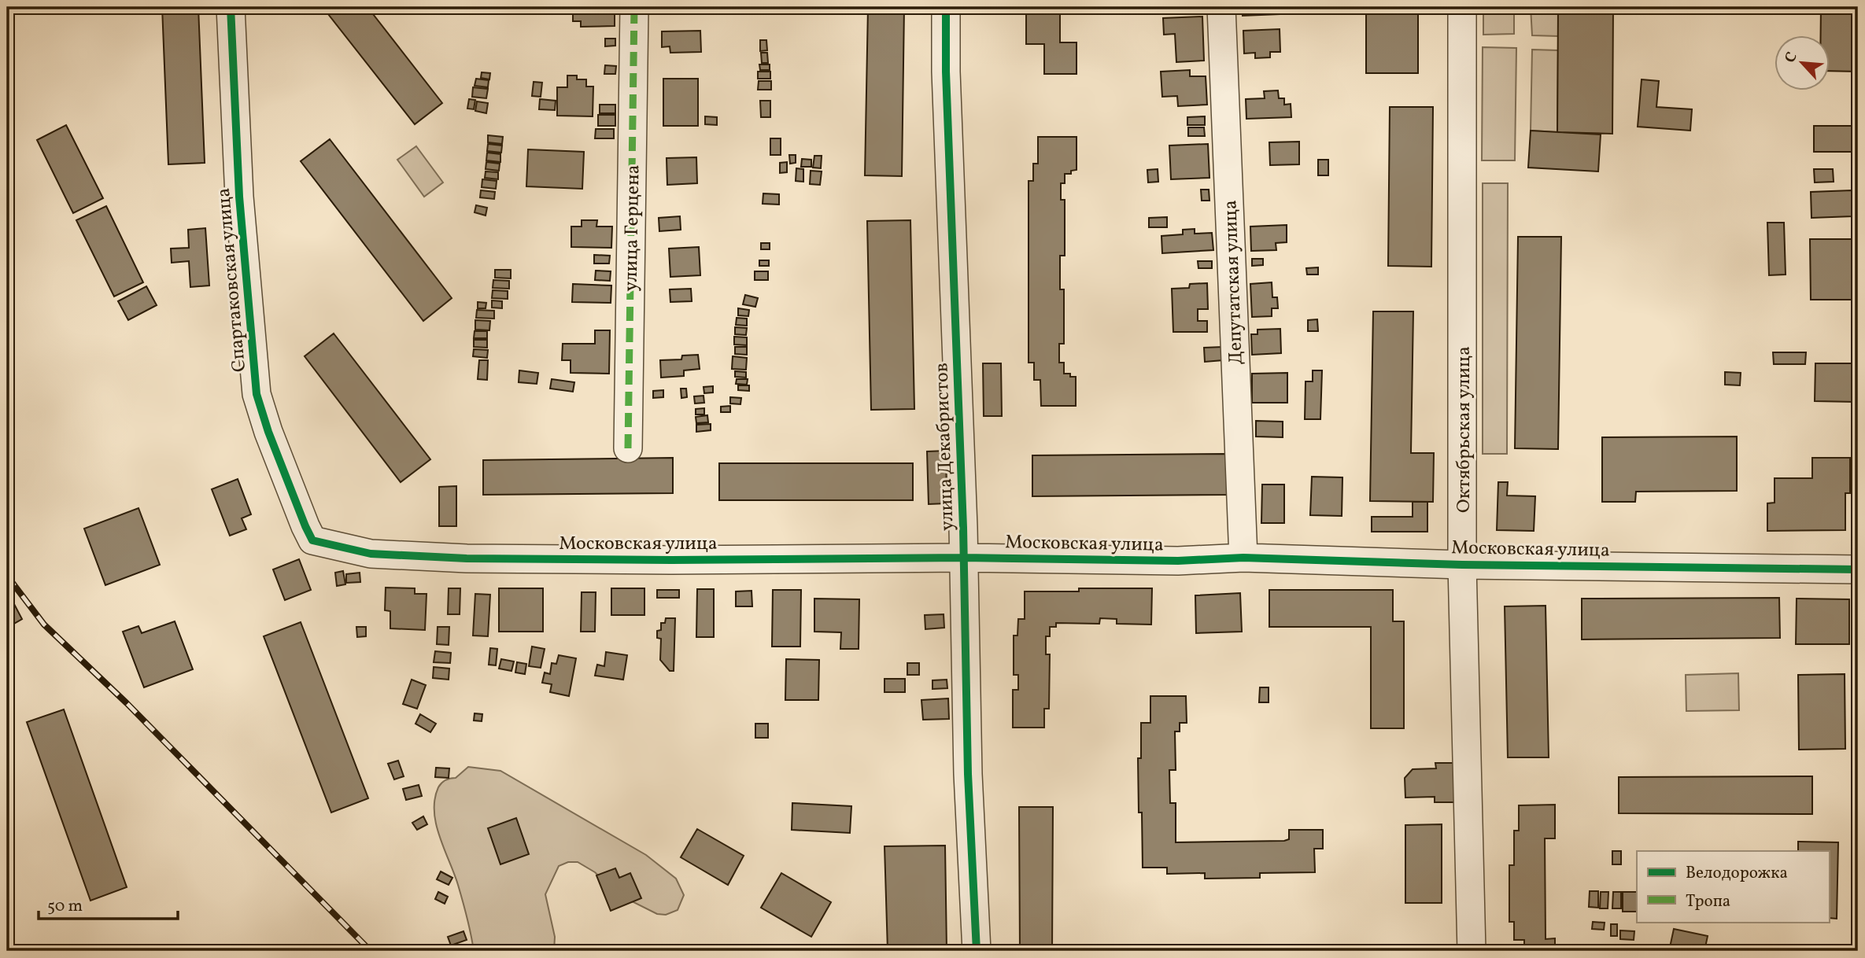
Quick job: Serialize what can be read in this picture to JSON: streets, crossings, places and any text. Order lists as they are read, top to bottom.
{
  "streets": {
    "street": [
      "улица Герцена",
      "Спартаковская улица",
      "Депутатская улица",
      "Октябрьская улица",
      "улица Декабристов",
      "Московская улица"
    ]
  },
  "crossings": [
    ["Спартаковская улица", "Московская улица"],
    ["Депутатская улица", "Московская улица"],
    ["Октябрьская улица", "Московская улица"],
    ["улица Декабристов", "Московская улица"]
  ],
  "legend": ["Велодорожка", "Тропа"],
  "scale_bar": "50 m",
  "north": "top left"
}
